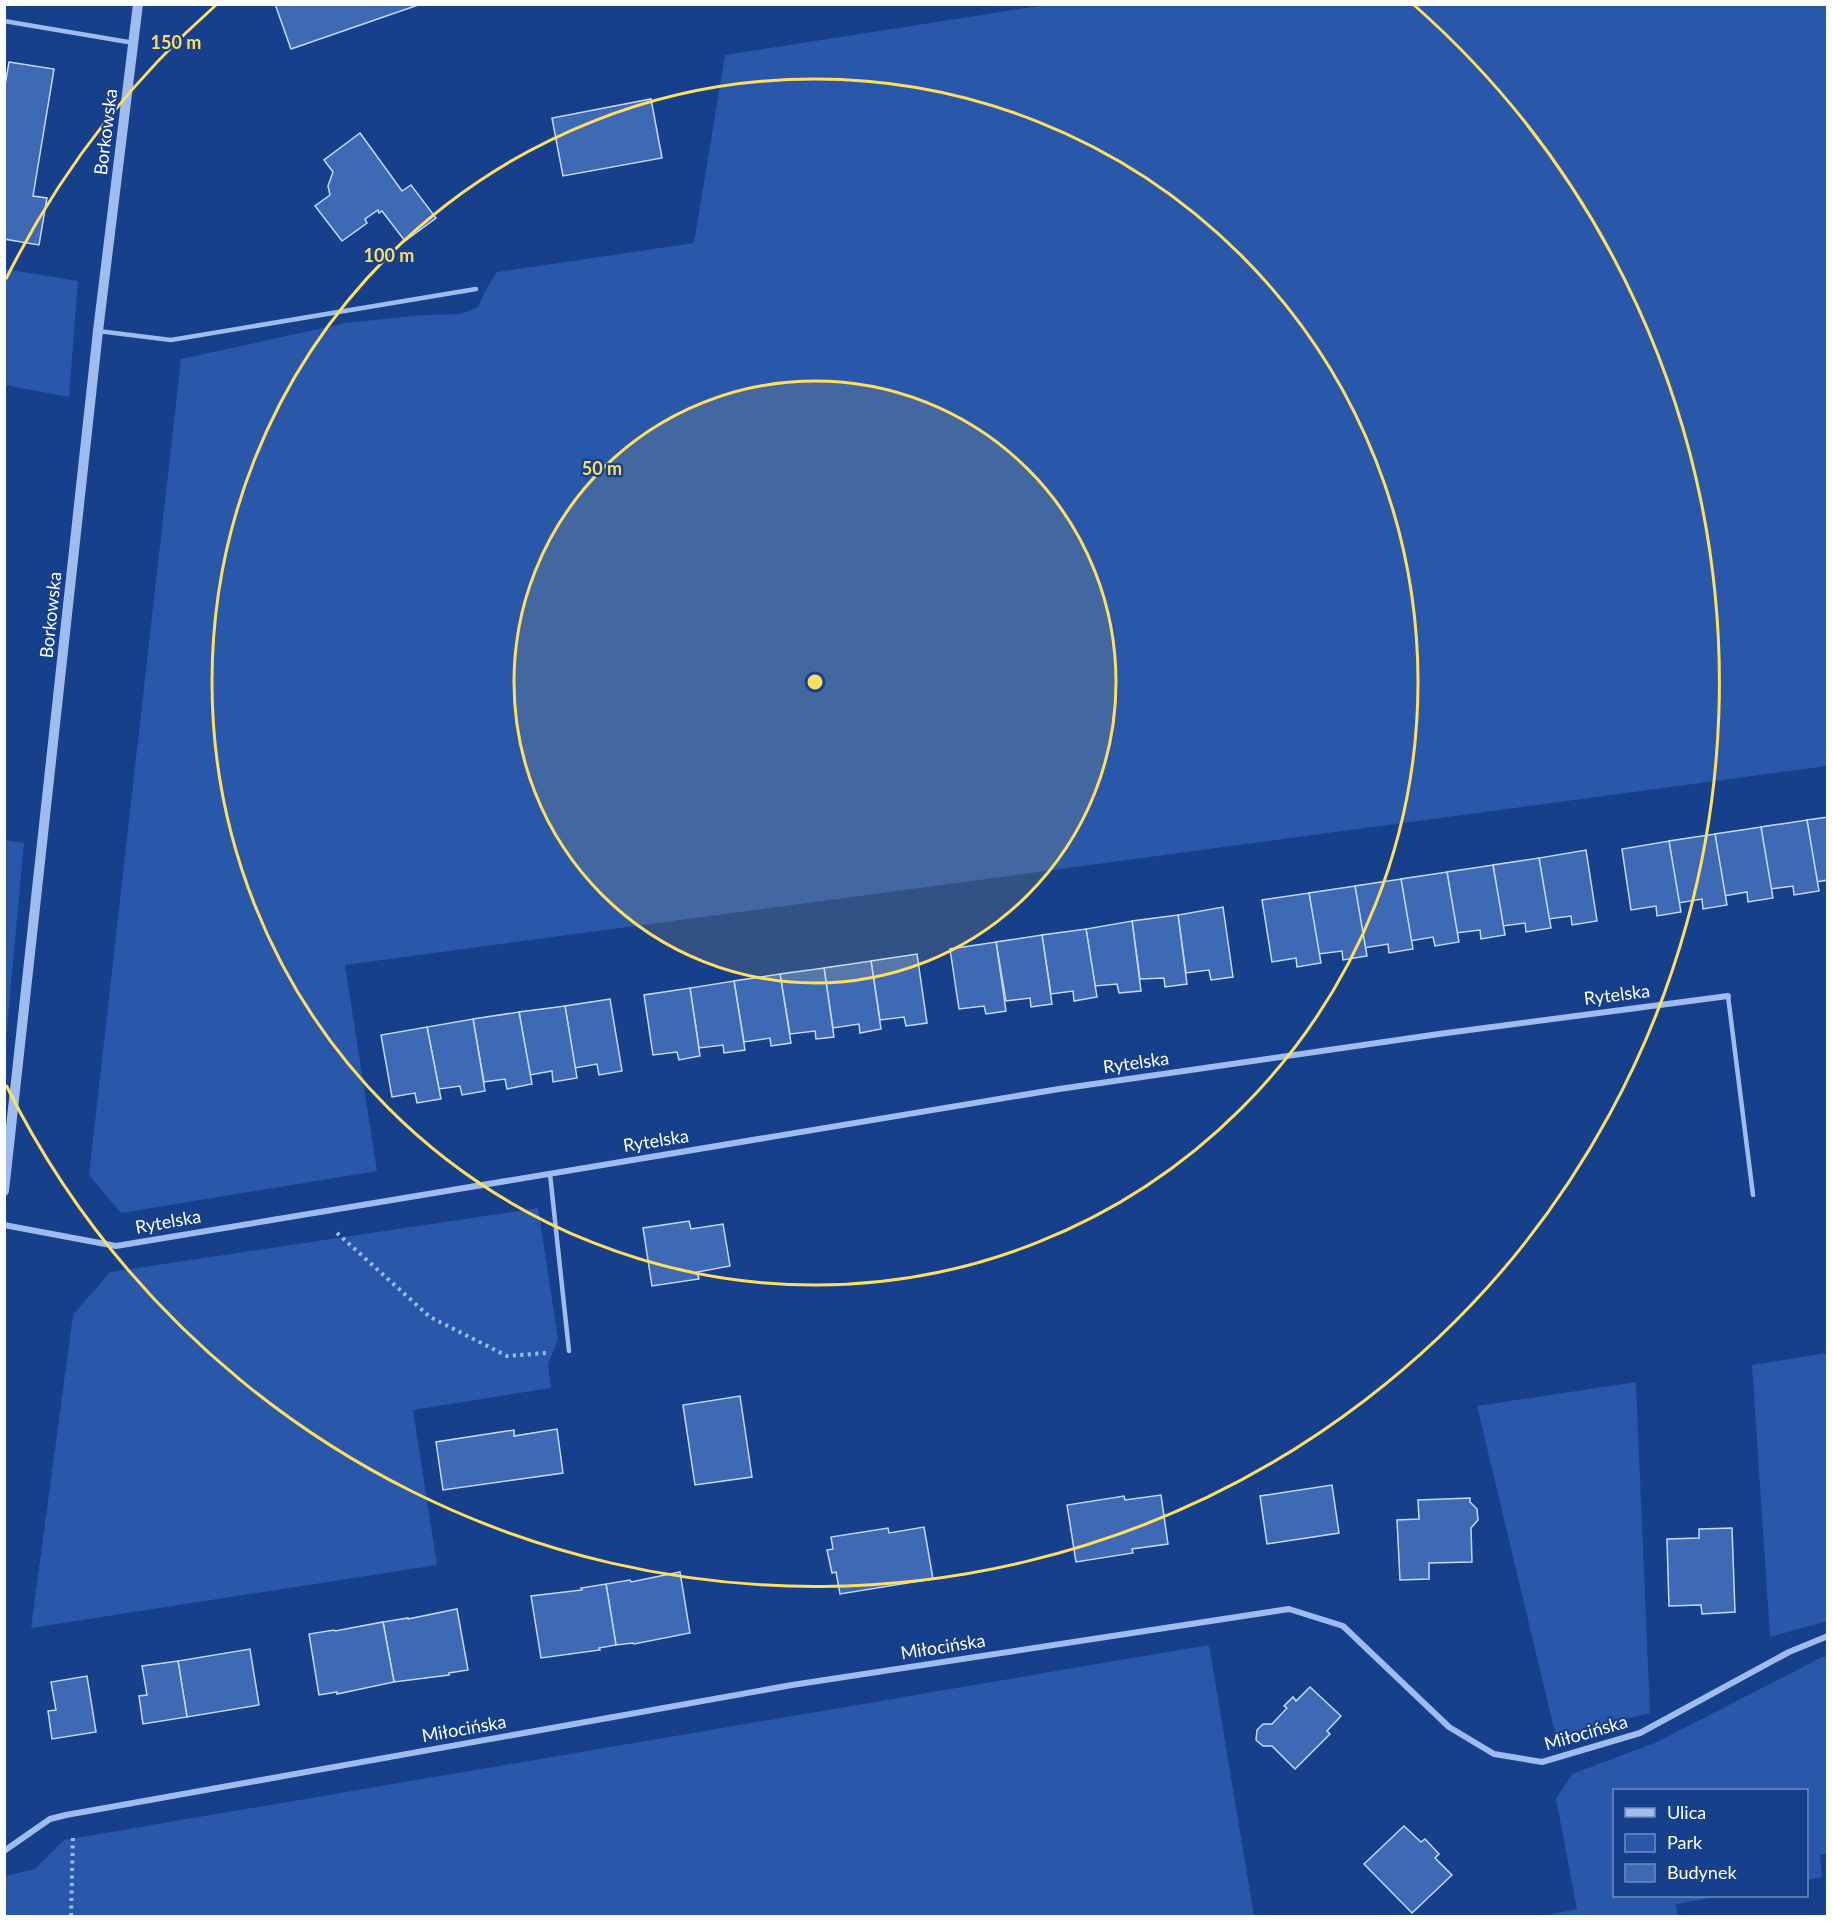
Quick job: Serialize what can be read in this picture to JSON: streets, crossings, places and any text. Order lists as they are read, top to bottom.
{
  "streets": {
    "street": ["Borkowska", "Rytelska", "Miłocińska"]
  },
  "legend": ["Ulica", "Park", "Budynek"],
  "rings": ["150 m", "100 m", "50 m"]
}
